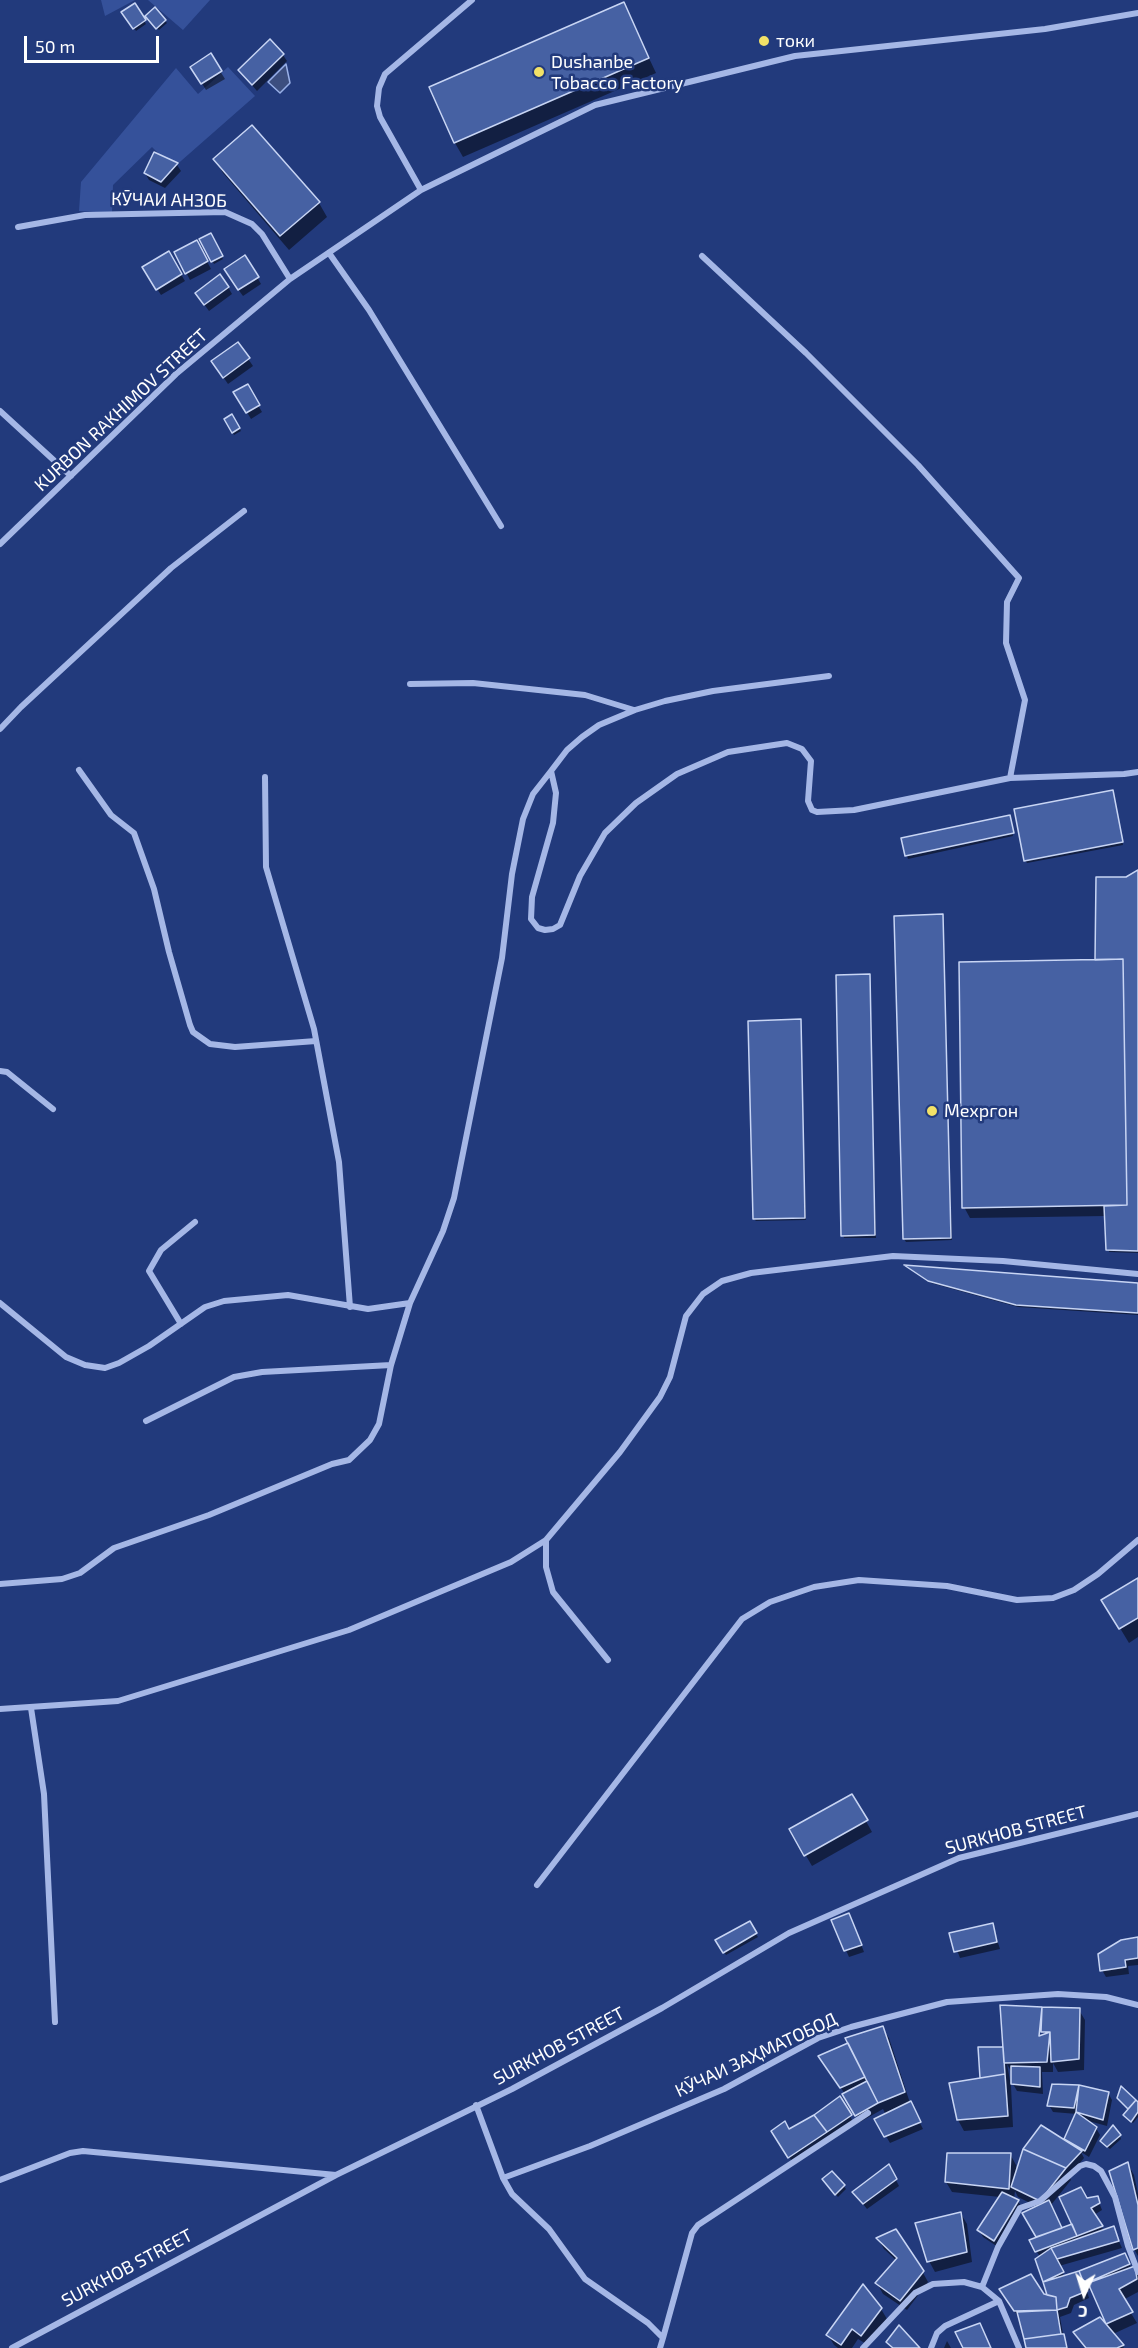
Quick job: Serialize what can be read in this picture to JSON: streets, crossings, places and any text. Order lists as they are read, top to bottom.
{
  "streets": {
    "street": [
      "КӮЧАИ АНЗОБ",
      "KURBON RAKHIMOV STREET",
      "SURKHOB STREET",
      "КӮЧАИ ЗАҲМАТОБОД"
    ]
  },
  "crossings": [
    ["КӮЧАИ АНЗОБ", "KURBON RAKHIMOV STREET"]
  ],
  "places": ["токи", "Dushanbe Tobacco Factory", "Мехргон"],
  "scale_bar": "50 m",
  "north": "bottom"
}
